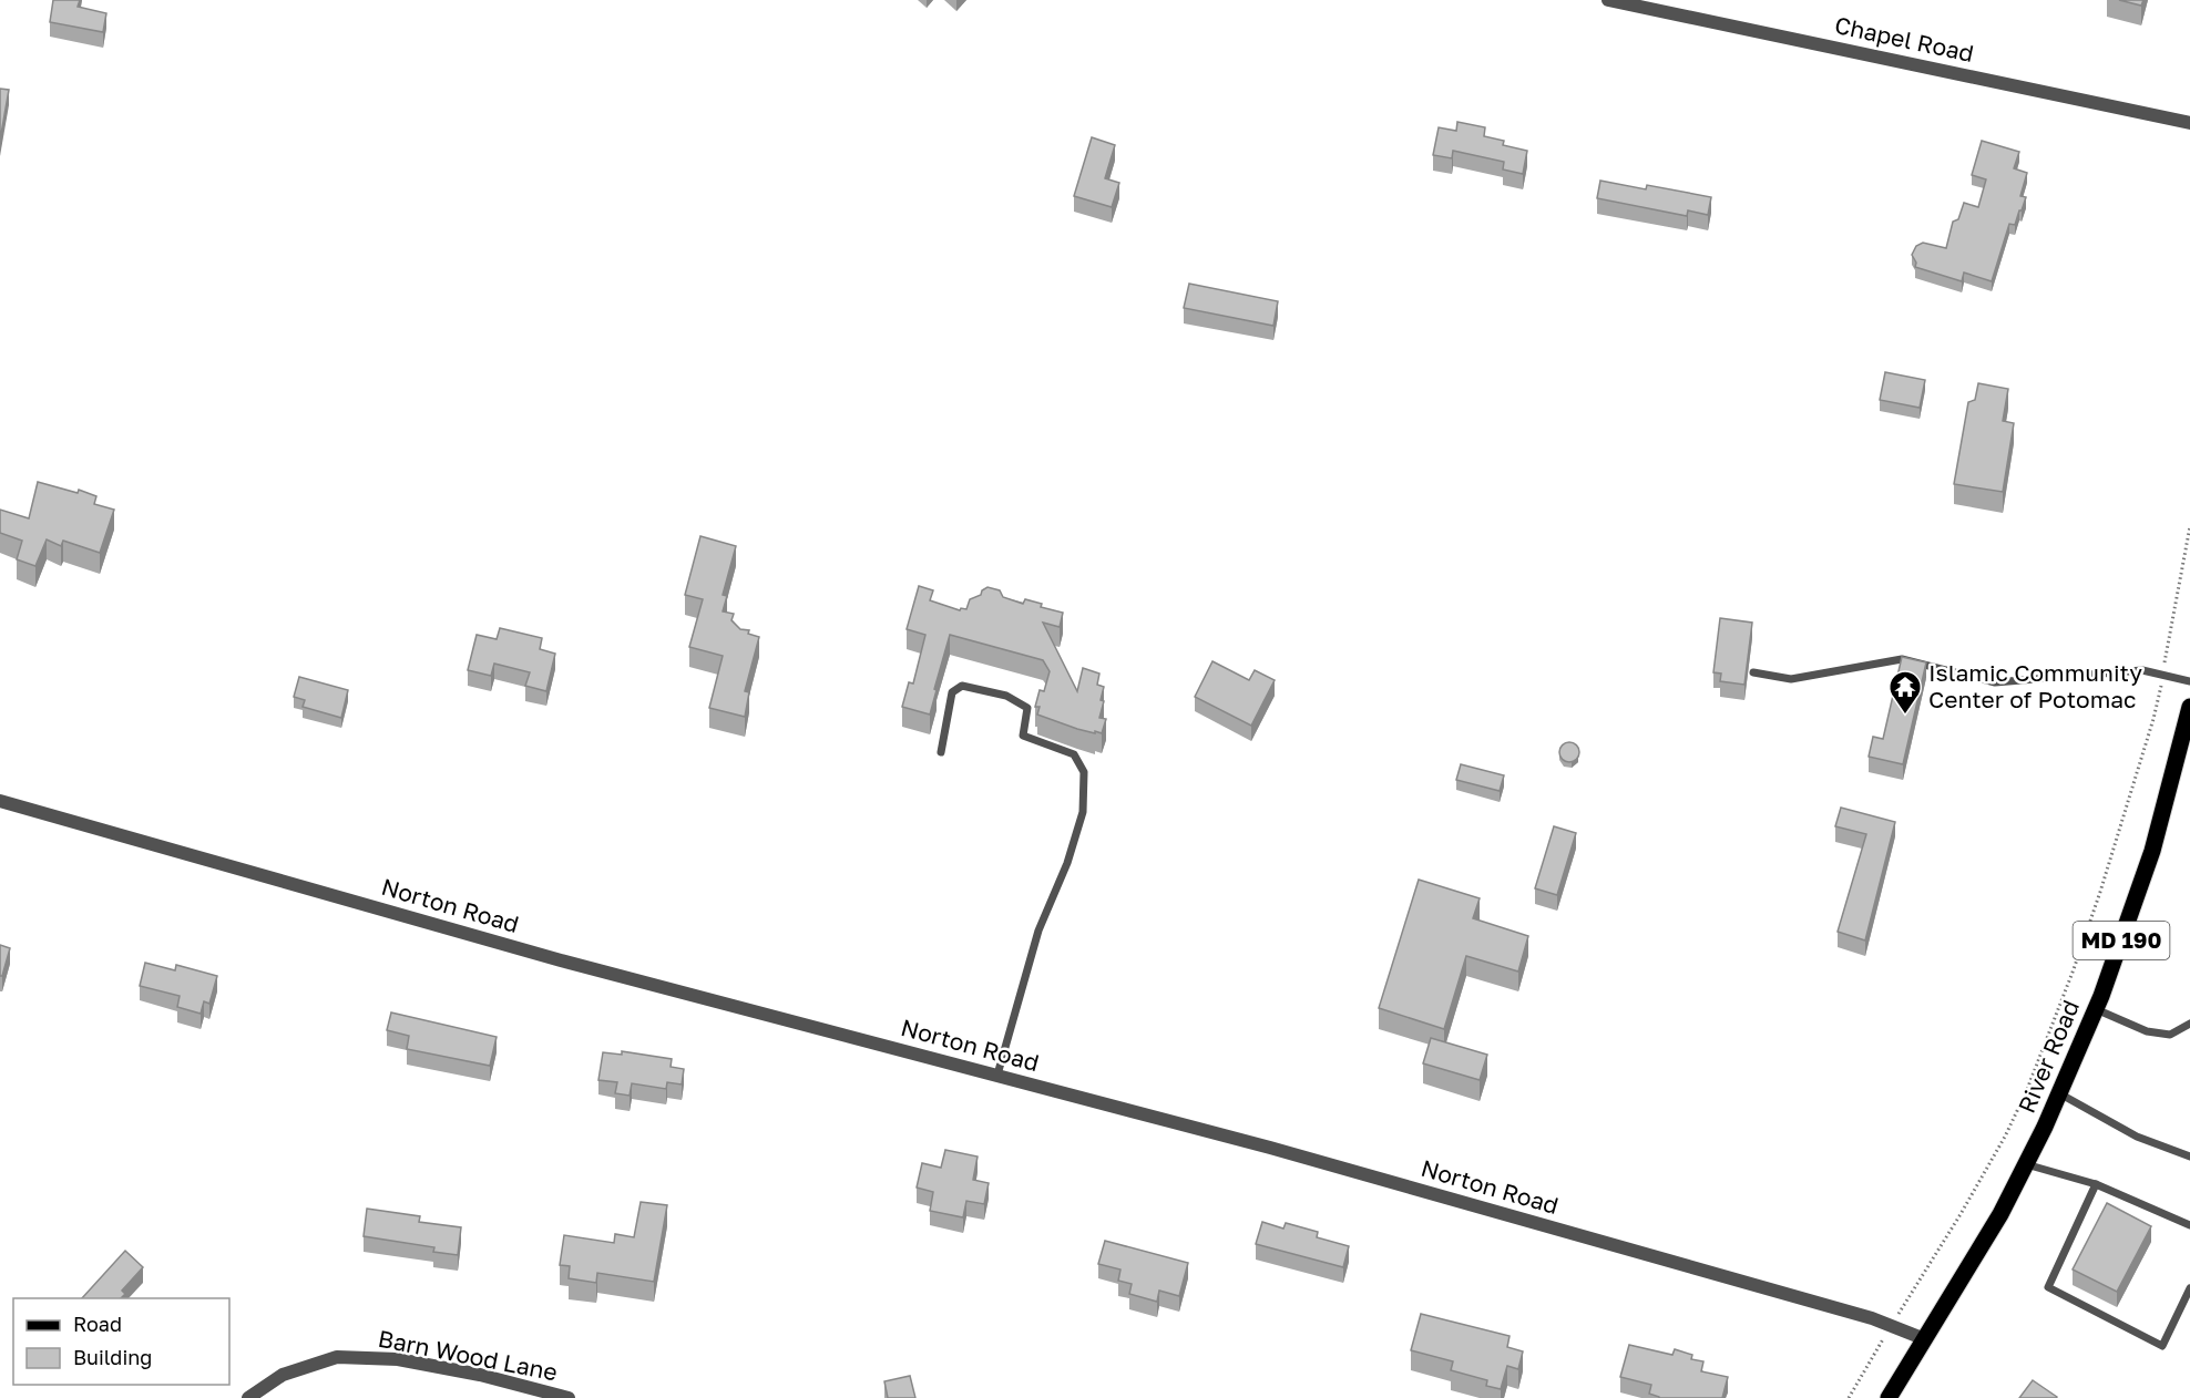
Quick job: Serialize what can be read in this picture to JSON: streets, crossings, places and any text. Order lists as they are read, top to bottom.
{
  "streets": {
    "main road": ["MD 190", "River Road"],
    "street": ["Chapel Road", "Norton Road", "Barn Wood Lane"]
  },
  "crossings": [
    ["Norton Road", "River Road"]
  ],
  "places": {
    "temple": ["Islamic Community Center of Potomac"]
  },
  "legend": ["Road", "Building"]
}
